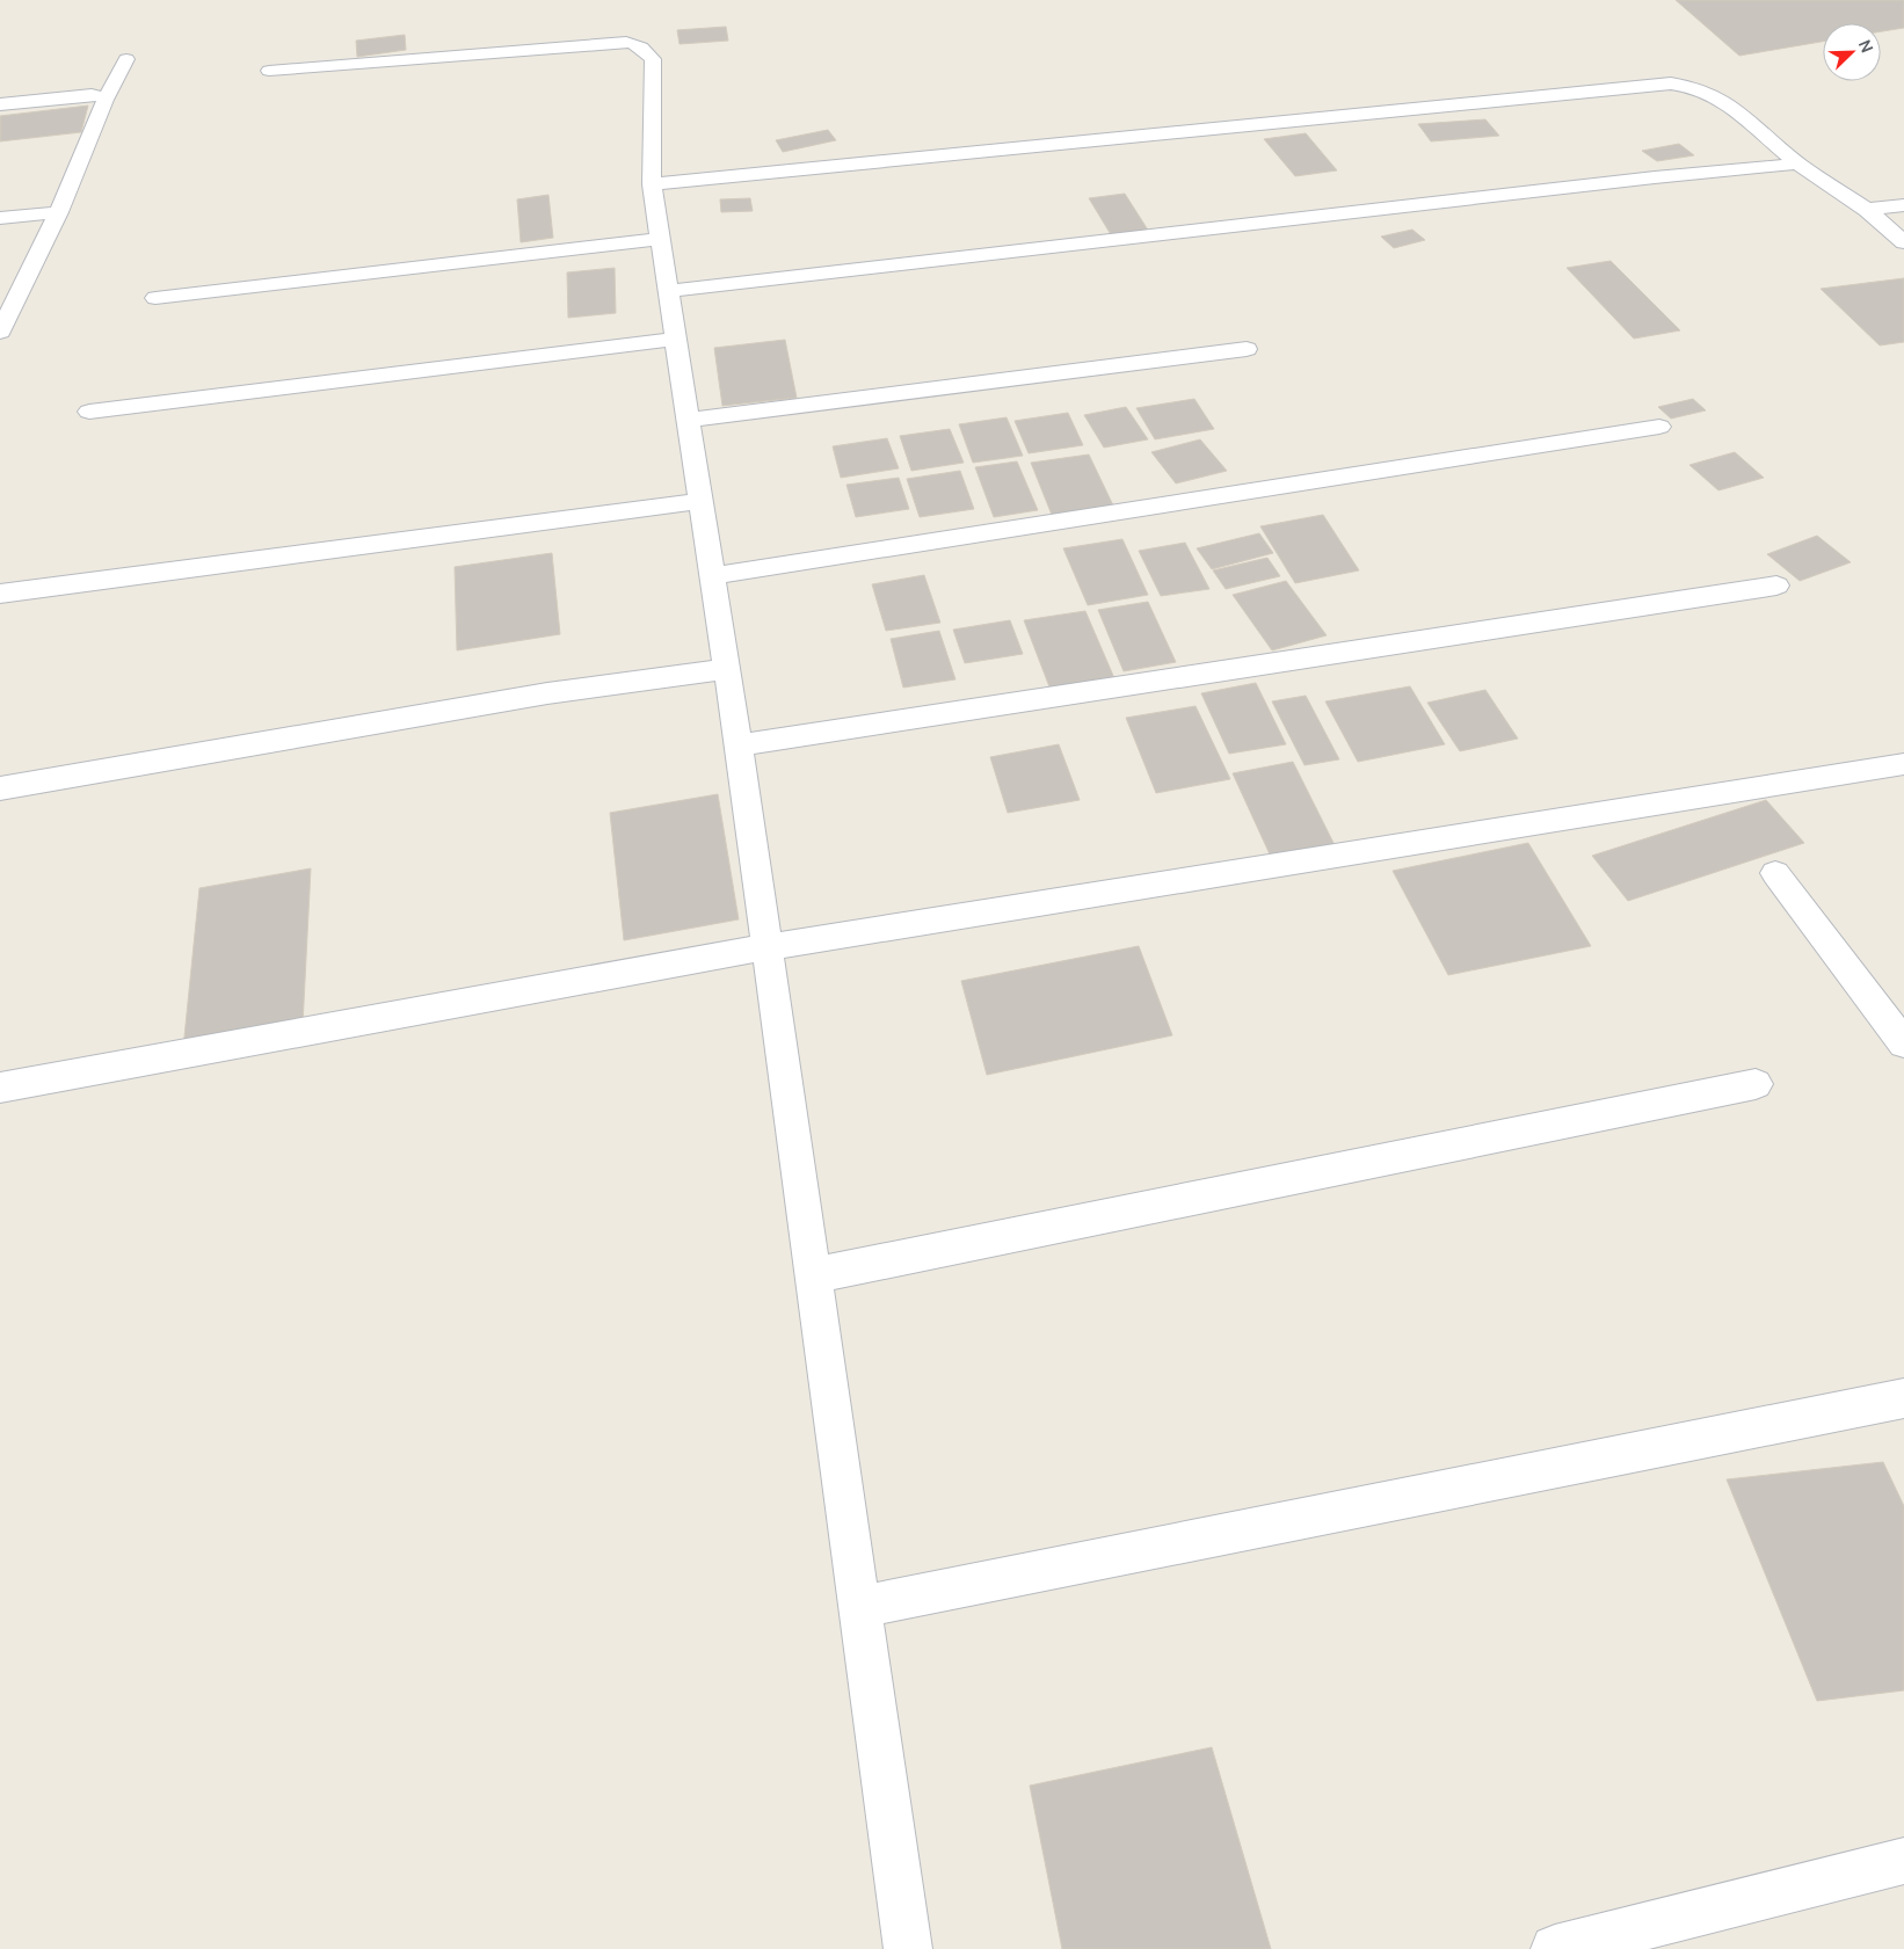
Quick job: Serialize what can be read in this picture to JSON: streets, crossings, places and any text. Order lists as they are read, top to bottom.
{
  "north": "top right"
}
